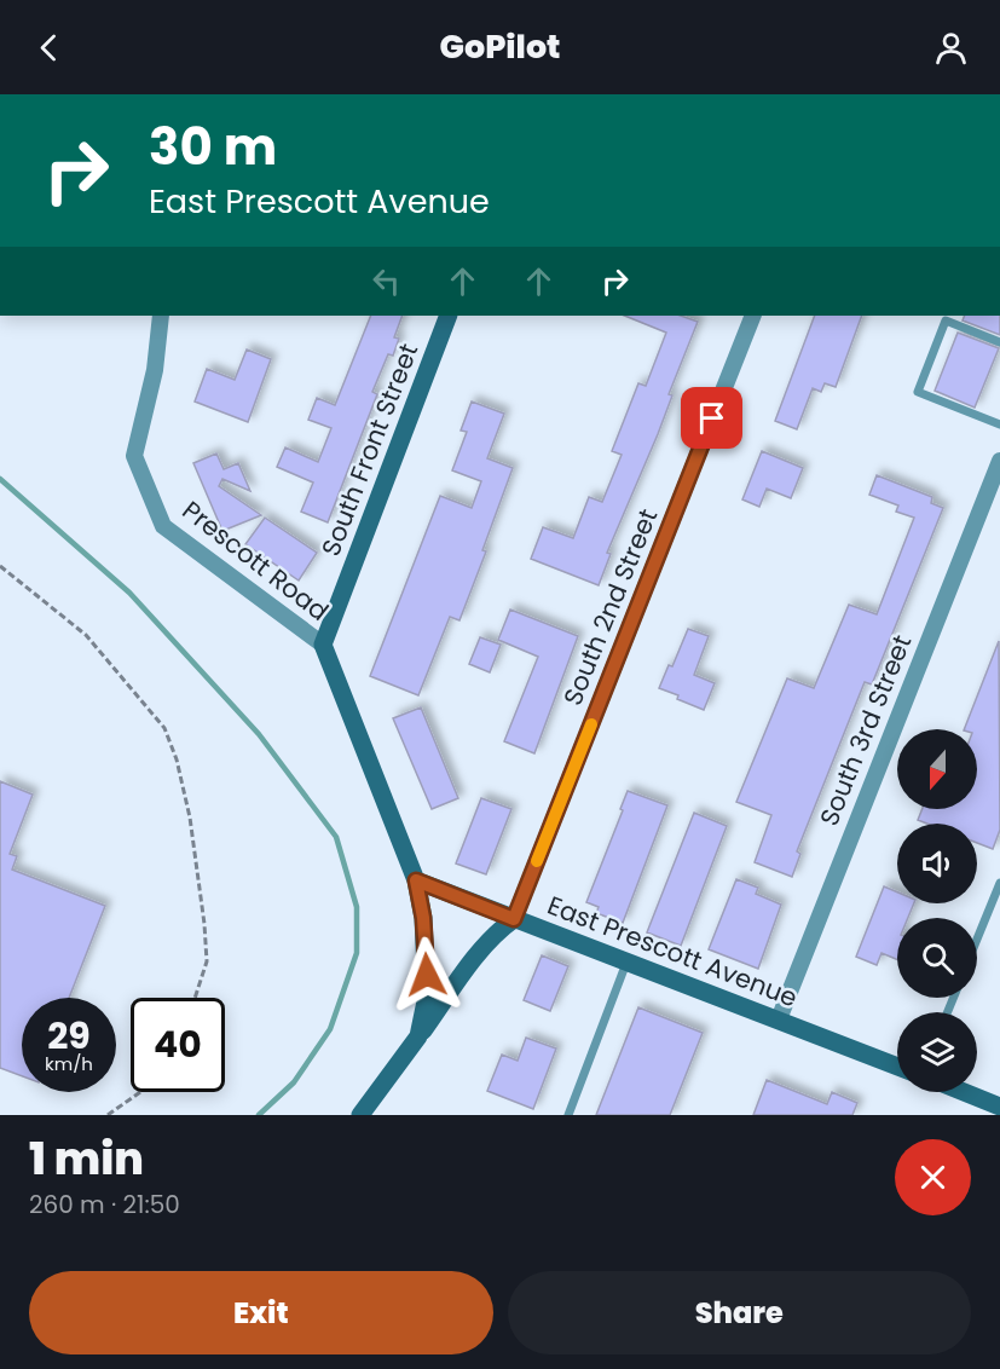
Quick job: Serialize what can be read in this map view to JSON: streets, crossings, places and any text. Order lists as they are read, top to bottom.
{
  "streets": {
    "street": [
      "South Front Street",
      "Prescott Road",
      "South 2nd Street",
      "South 3rd Street",
      "East Prescott Avenue"
    ]
  },
  "crossings": [
    ["South Front Street", "Prescott Road"],
    ["Prescott Road", "East Prescott Avenue"],
    ["South 2nd Street", "East Prescott Avenue"],
    ["South 3rd Street", "East Prescott Avenue"]
  ],
  "north": "bottom",
  "page": {
    "header": "GoPilot",
    "turn": ["30 m", "East Prescott Avenue"],
    "speed": "29 km/h",
    "limit": "40",
    "heading": ["1 min", "260 m · 21:50"],
    "buttons": ["Exit", "Share"]
  }
}
